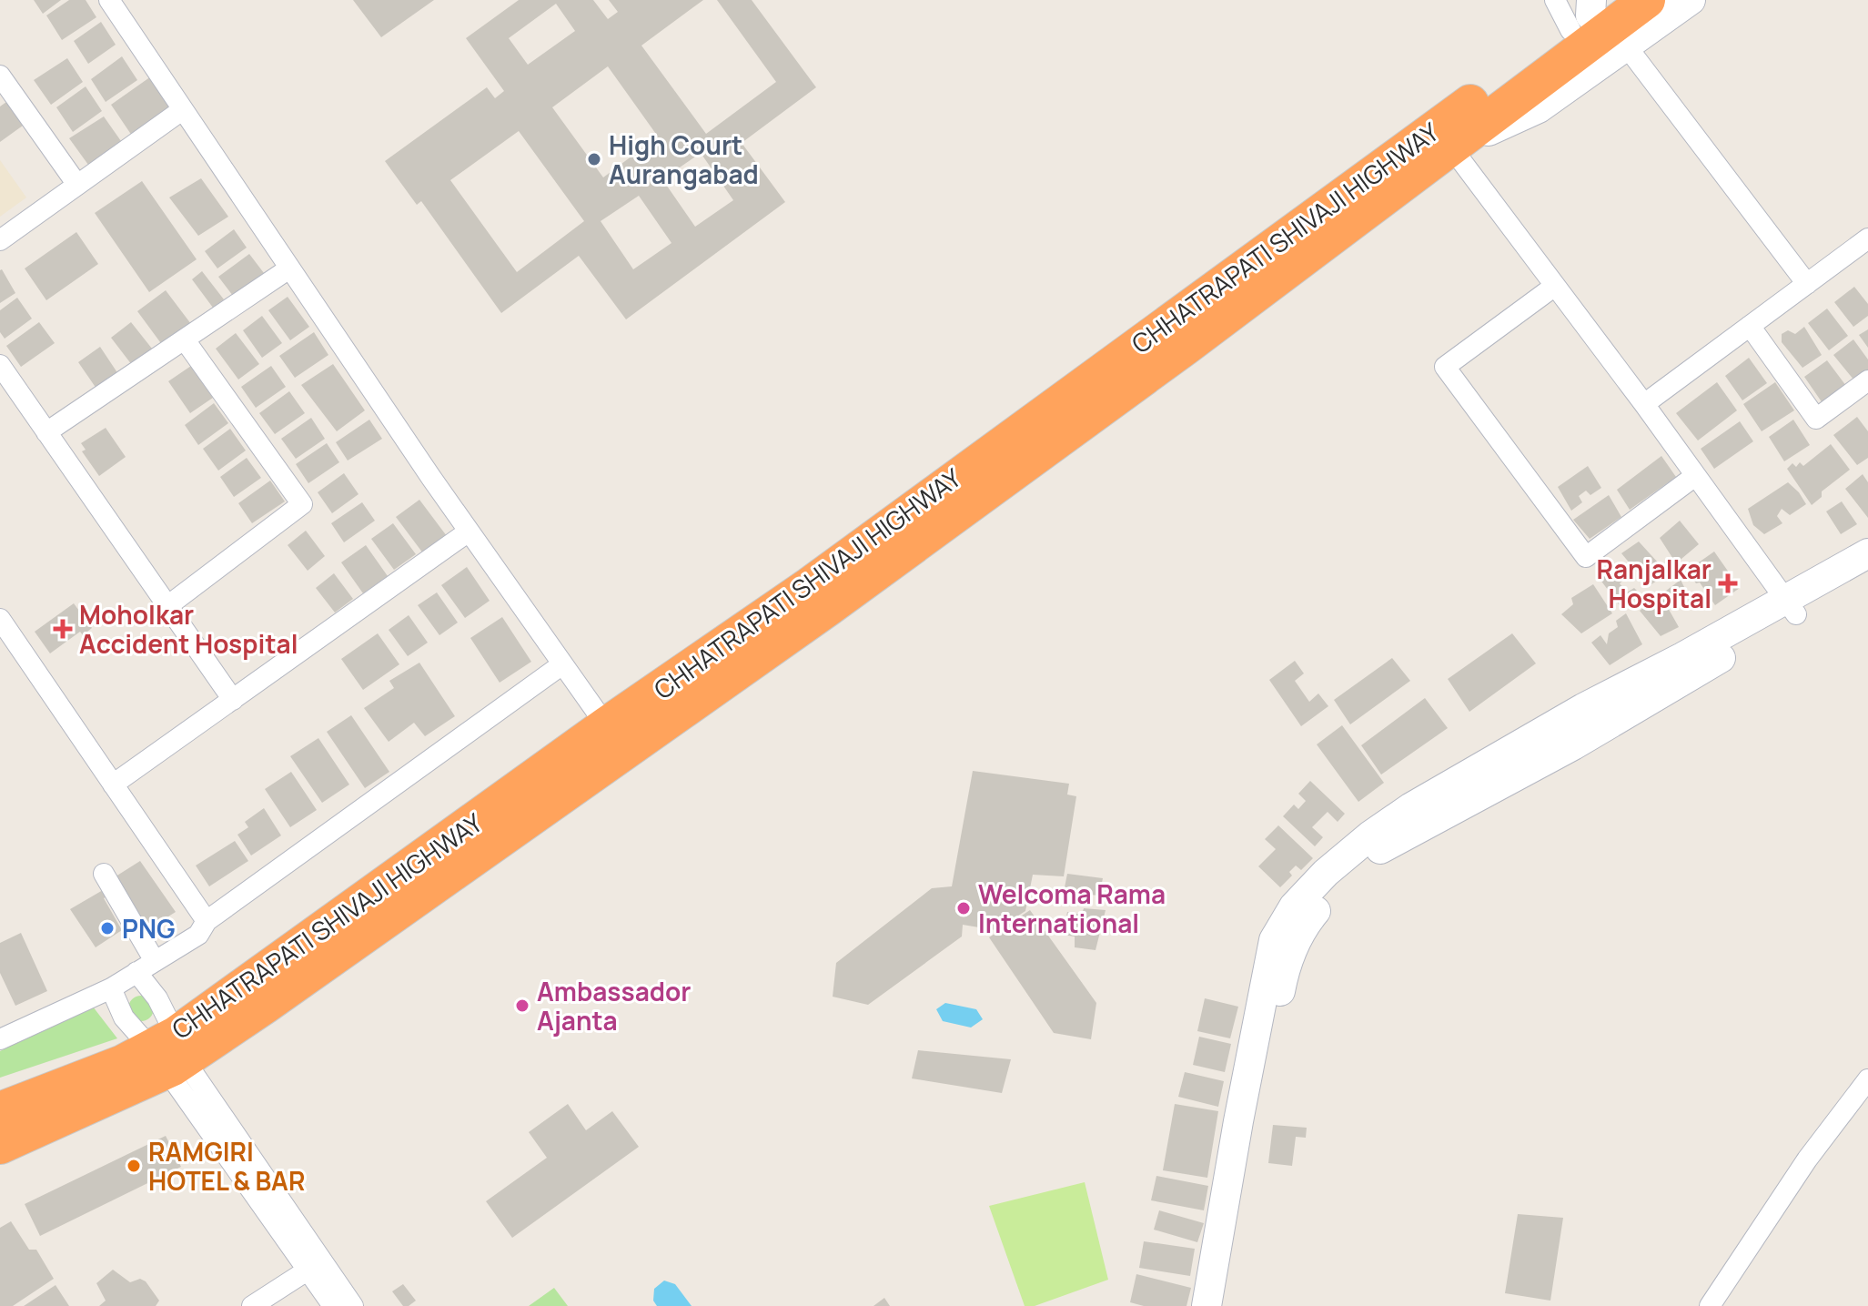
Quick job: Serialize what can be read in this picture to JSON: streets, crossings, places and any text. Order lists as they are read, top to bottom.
{
  "streets": {
    "highway": ["CHHATRAPATI SHIVAJI HIGHWAY"]
  },
  "places": {
    "other": [
      "High Court Aurangabad",
      "Welcoma Rama International",
      "PNG",
      "Ambassador Ajanta",
      "RAMGIRI HOTEL & BAR"
    ],
    "health": ["Ranjalkar Hospital", "Moholkar Accident Hospital"]
  }
}
